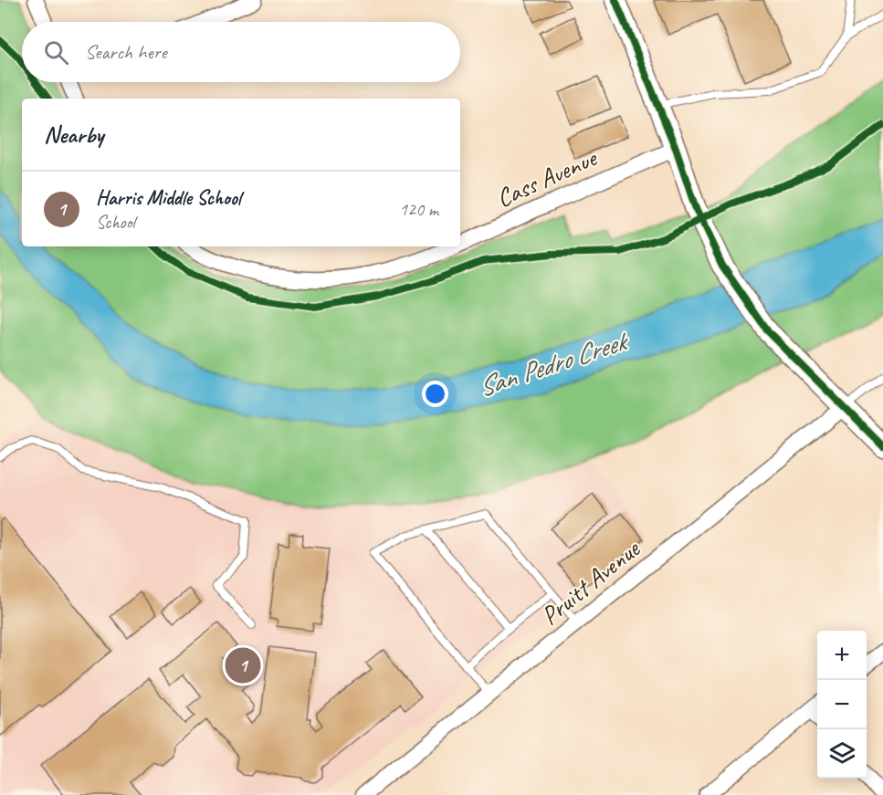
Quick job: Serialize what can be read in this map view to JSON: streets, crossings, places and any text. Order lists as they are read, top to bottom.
{
  "streets": {
    "street": ["Cass Avenue", "Pruitt Avenue"]
  },
  "water": ["San Pedro Creek"],
  "page": {
    "search": "Search here",
    "heading": "Nearby",
    "list": [
      {
        "mark": "1",
        "name": "Harris Middle School",
        "note": "School",
        "value": "120 m"
      }
    ],
    "map_buttons": ["+", "−"],
    "pins": "1"
  }
}
